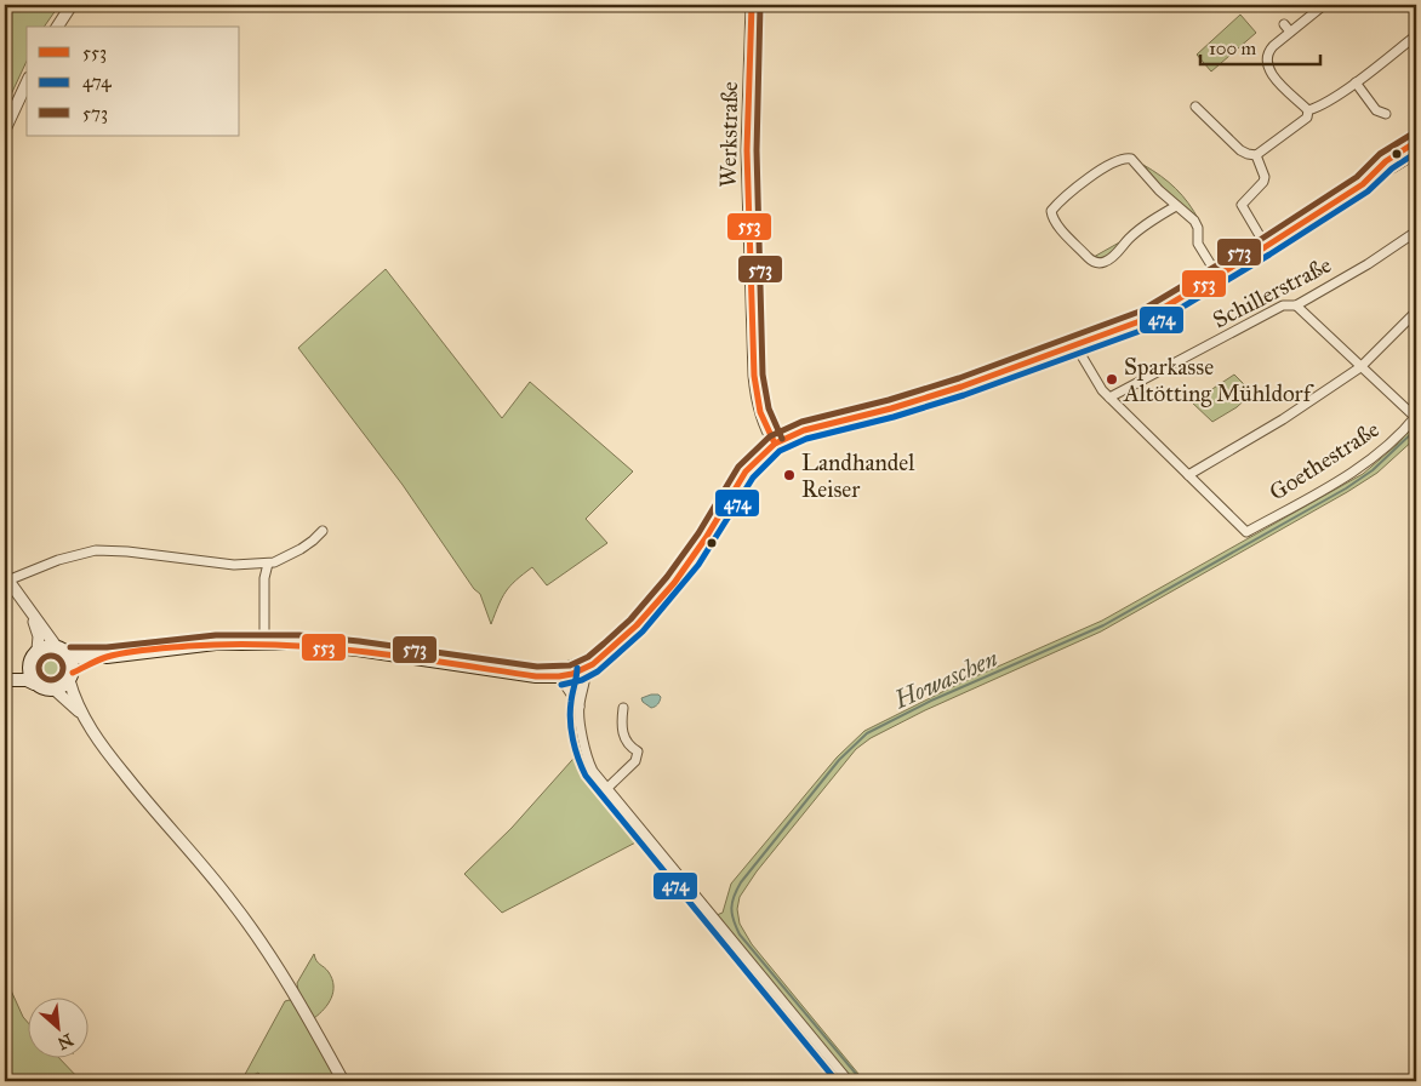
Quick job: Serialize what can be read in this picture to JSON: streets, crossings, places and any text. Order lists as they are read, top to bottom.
{
  "streets": {
    "street": ["Werkstraße", "Schillerstraße", "Goethestraße"]
  },
  "water": ["Howaschen"],
  "places": ["Sparkasse Altötting Mühldorf", "Landhandel Reiser"],
  "lines": ["transit line 553", "transit line 573", "transit line 474"],
  "legend": ["553", "474", "573"],
  "scale_bar": "100 m",
  "north": "bottom right"
}
